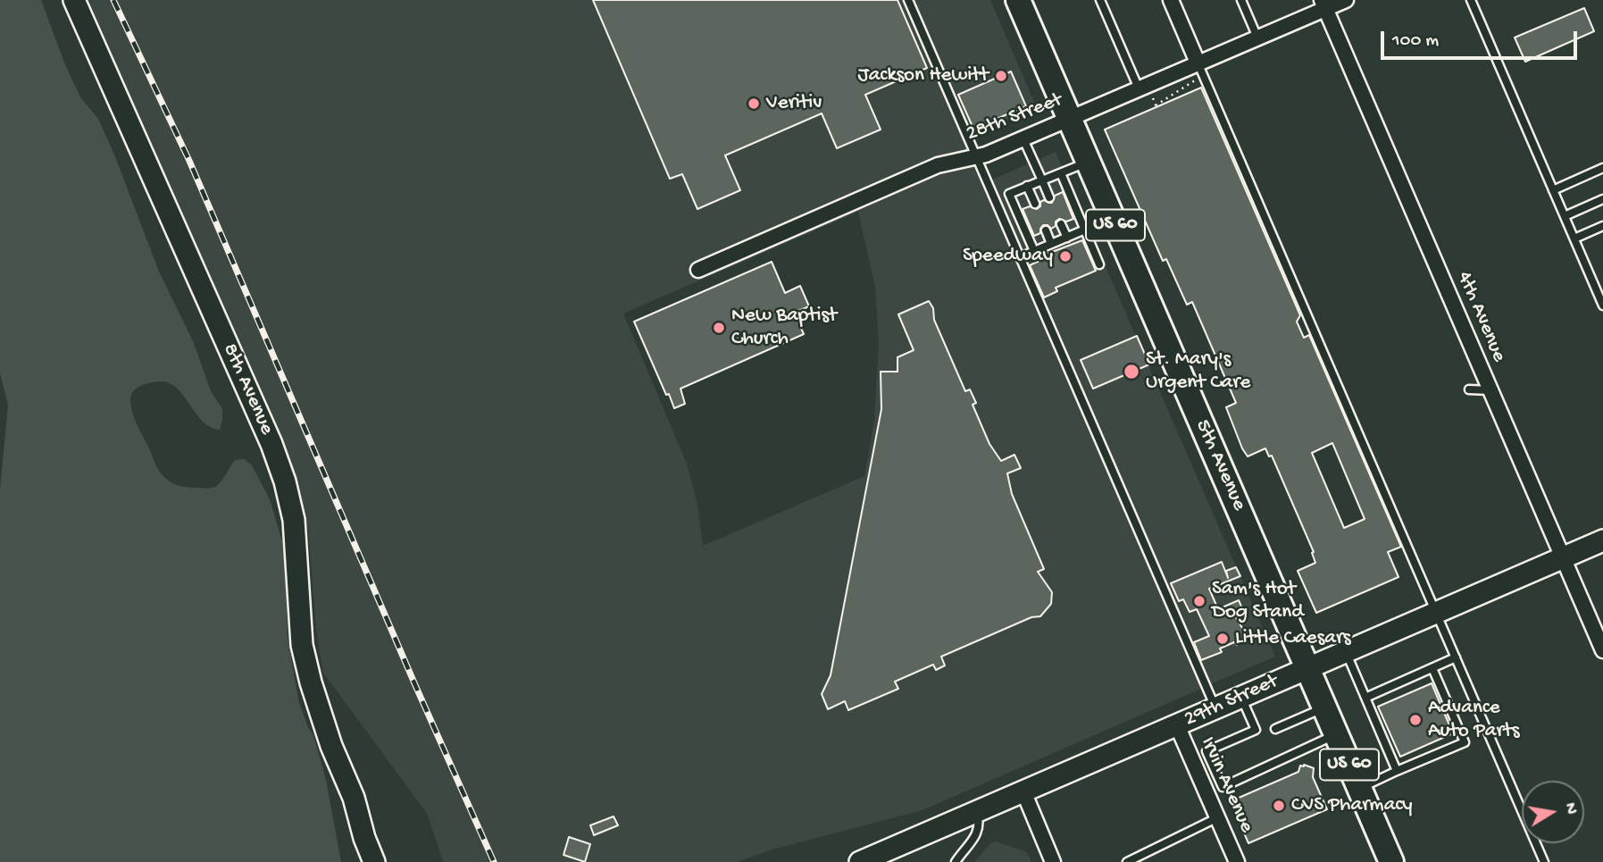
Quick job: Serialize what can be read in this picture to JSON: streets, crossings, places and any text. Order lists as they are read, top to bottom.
{
  "streets": {
    "main road": [
      "US 60",
      "8th Avenue",
      "5th Avenue",
      "29th Street"
    ],
    "street": ["28th Street", "4th Avenue", "Irvin Avenue"]
  },
  "crossings": [
    ["28th Street", "4th Avenue"],
    ["28th Street", "5th Avenue"],
    ["4th Avenue", "29th Street"],
    ["5th Avenue", "29th Street"],
    ["29th Street", "Irvin Avenue"]
  ],
  "places": [
    "Jackson Hewitt",
    "Veritiv",
    "Speedway",
    "New Baptist Church",
    "St. Mary's Urgent Care",
    "Sam's Hot Dog Stand",
    "Little Caesars",
    "Advance Auto Parts",
    "CVS Pharmacy"
  ],
  "scale_bar": "100 m",
  "north": "right"
}
